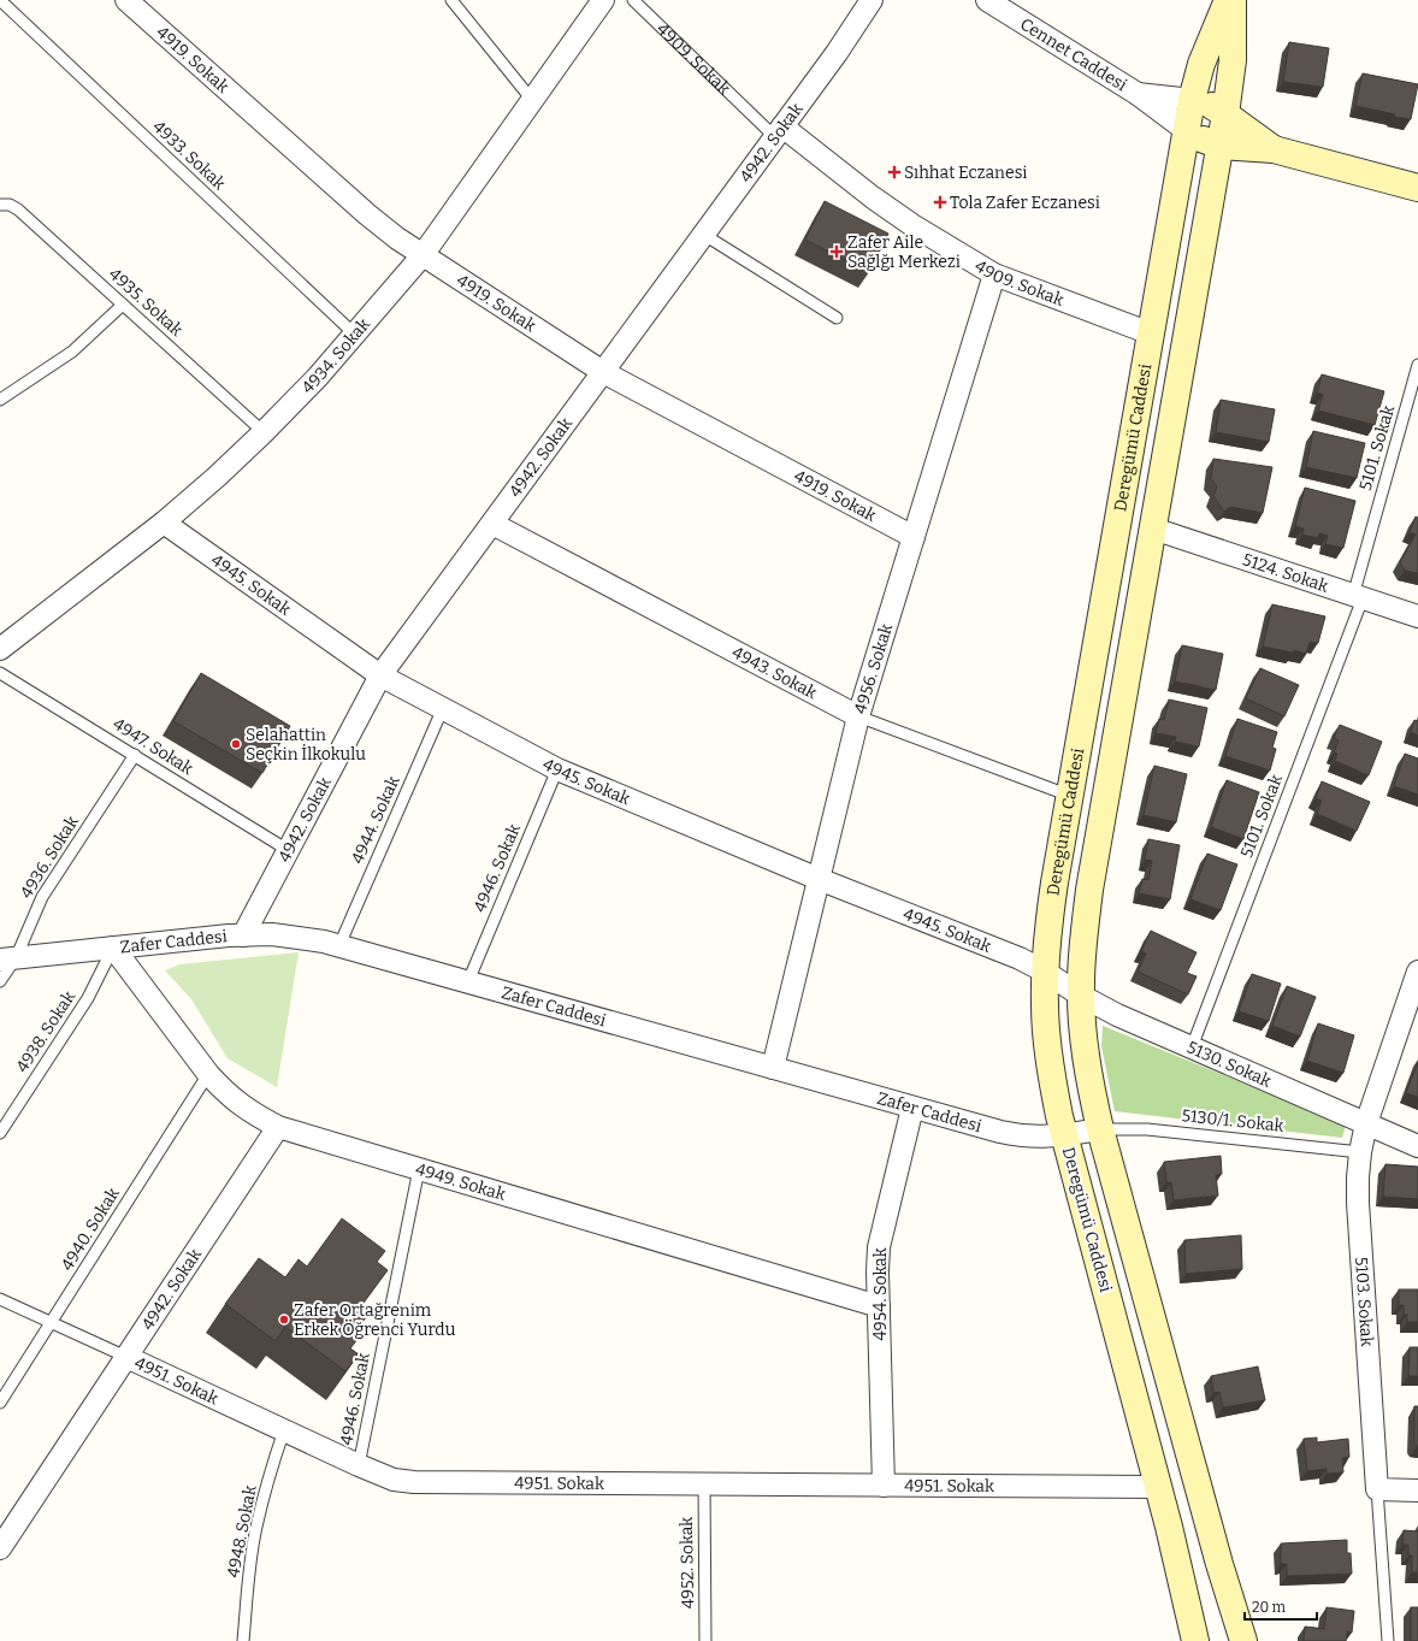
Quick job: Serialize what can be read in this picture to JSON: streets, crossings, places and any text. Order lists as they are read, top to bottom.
{
  "streets": {
    "main road": ["Cennet Caddesi", "Deregümü Caddesi"],
    "street": [
      "4919. Sokak",
      "4909. Sokak",
      "4942. Sokak",
      "4934. Sokak",
      "5124. Sokak",
      "4945. Sokak",
      "4956. Sokak",
      "4943. Sokak",
      "Zafer Caddesi",
      "5130. Sokak",
      "4949. Sokak",
      "4954. Sokak",
      "5103. Sokak",
      "4951. Sokak"
    ],
    "lane": [
      "4933. Sokak",
      "4935. Sokak",
      "5101. Sokak",
      "4947. Sokak",
      "4944. Sokak",
      "4936. Sokak",
      "4946. Sokak",
      "4938. Sokak",
      "5130/1. Sokak",
      "4940. Sokak",
      "4948. Sokak",
      "4952. Sokak"
    ]
  },
  "crossings": [
    ["Cennet Caddesi", "Deregümü Caddesi"],
    ["4919. Sokak", "4942. Sokak"],
    ["4919. Sokak", "4934. Sokak"],
    ["4919. Sokak", "4956. Sokak"],
    ["4909. Sokak", "4942. Sokak"],
    ["4909. Sokak", "Deregümü Caddesi"],
    ["4909. Sokak", "4956. Sokak"],
    ["4942. Sokak", "4945. Sokak"],
    ["4942. Sokak", "4943. Sokak"],
    ["4942. Sokak", "4947. Sokak"],
    ["4942. Sokak", "Zafer Caddesi"],
    ["4942. Sokak", "4949. Sokak"],
    ["4942. Sokak", "4951. Sokak"],
    ["4933. Sokak", "4934. Sokak"],
    ["4935. Sokak", "4934. Sokak"],
    ["4934. Sokak", "4945. Sokak"],
    ["Deregümü Caddesi", "5124. Sokak"],
    ["Deregümü Caddesi", "4945. Sokak"],
    ["Deregümü Caddesi", "4943. Sokak"],
    ["Deregümü Caddesi", "Zafer Caddesi"],
    ["Deregümü Caddesi", "5130. Sokak"],
    ["Deregümü Caddesi", "5130/1. Sokak"],
    ["Deregümü Caddesi", "4951. Sokak"],
    ["5101. Sokak", "5124. Sokak"],
    ["5101. Sokak", "5130. Sokak"],
    ["4945. Sokak", "4956. Sokak"],
    ["4945. Sokak", "4944. Sokak"],
    ["4945. Sokak", "4946. Sokak"],
    ["4945. Sokak", "5130. Sokak"],
    ["4956. Sokak", "4943. Sokak"],
    ["4956. Sokak", "Zafer Caddesi"],
    ["4947. Sokak", "4936. Sokak"],
    ["4944. Sokak", "Zafer Caddesi"],
    ["4936. Sokak", "Zafer Caddesi"],
    ["4946. Sokak", "Zafer Caddesi"],
    ["4946. Sokak", "4949. Sokak"],
    ["4946. Sokak", "4951. Sokak"],
    ["Zafer Caddesi", "4938. Sokak"],
    ["Zafer Caddesi", "5130/1. Sokak"],
    ["Zafer Caddesi", "4949. Sokak"],
    ["Zafer Caddesi", "4954. Sokak"],
    ["4938. Sokak", "4949. Sokak"],
    ["5130. Sokak", "5103. Sokak"],
    ["5130/1. Sokak", "5103. Sokak"],
    ["4949. Sokak", "4940. Sokak"],
    ["4949. Sokak", "4954. Sokak"],
    ["4940. Sokak", "4951. Sokak"],
    ["4954. Sokak", "4951. Sokak"],
    ["4951. Sokak", "4948. Sokak"],
    ["4951. Sokak", "4952. Sokak"]
  ],
  "places": {
    "health": ["Sıhhat Eczanesi", "Tola Zafer Eczanesi", "Zafer Aile Sağlğı Merkezi"],
    "other": ["Selahattin Seçkin İlkokulu", "Zafer Ortağrenim Erkek Öğrenci Yurdu"]
  },
  "scale_bar": "20 m"
}
